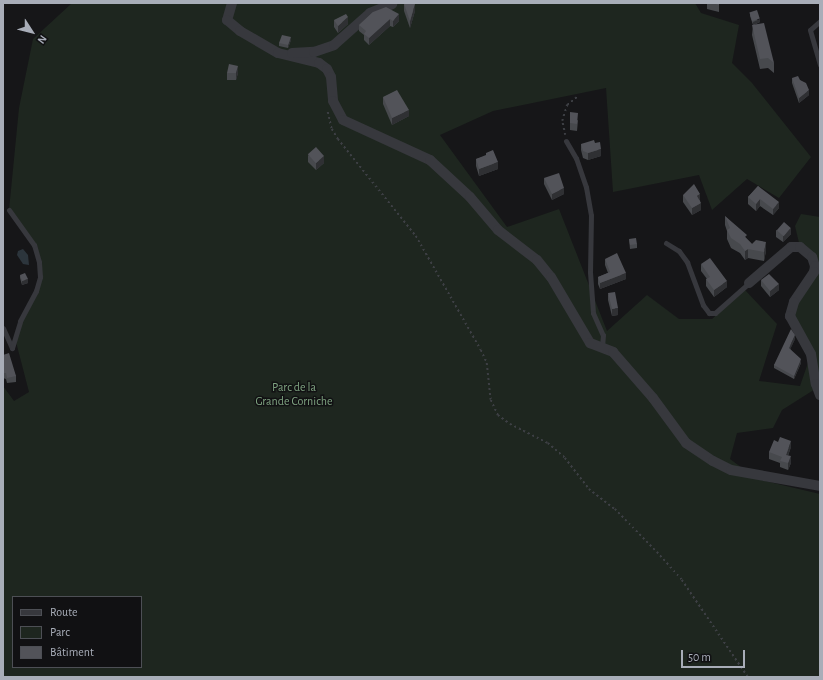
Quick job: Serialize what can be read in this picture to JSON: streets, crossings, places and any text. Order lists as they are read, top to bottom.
{
  "parks": ["Parc de la Grande Corniche"],
  "legend": ["Route", "Parc", "Bâtiment"],
  "scale_bar": "50 m",
  "north": "bottom right"
}
